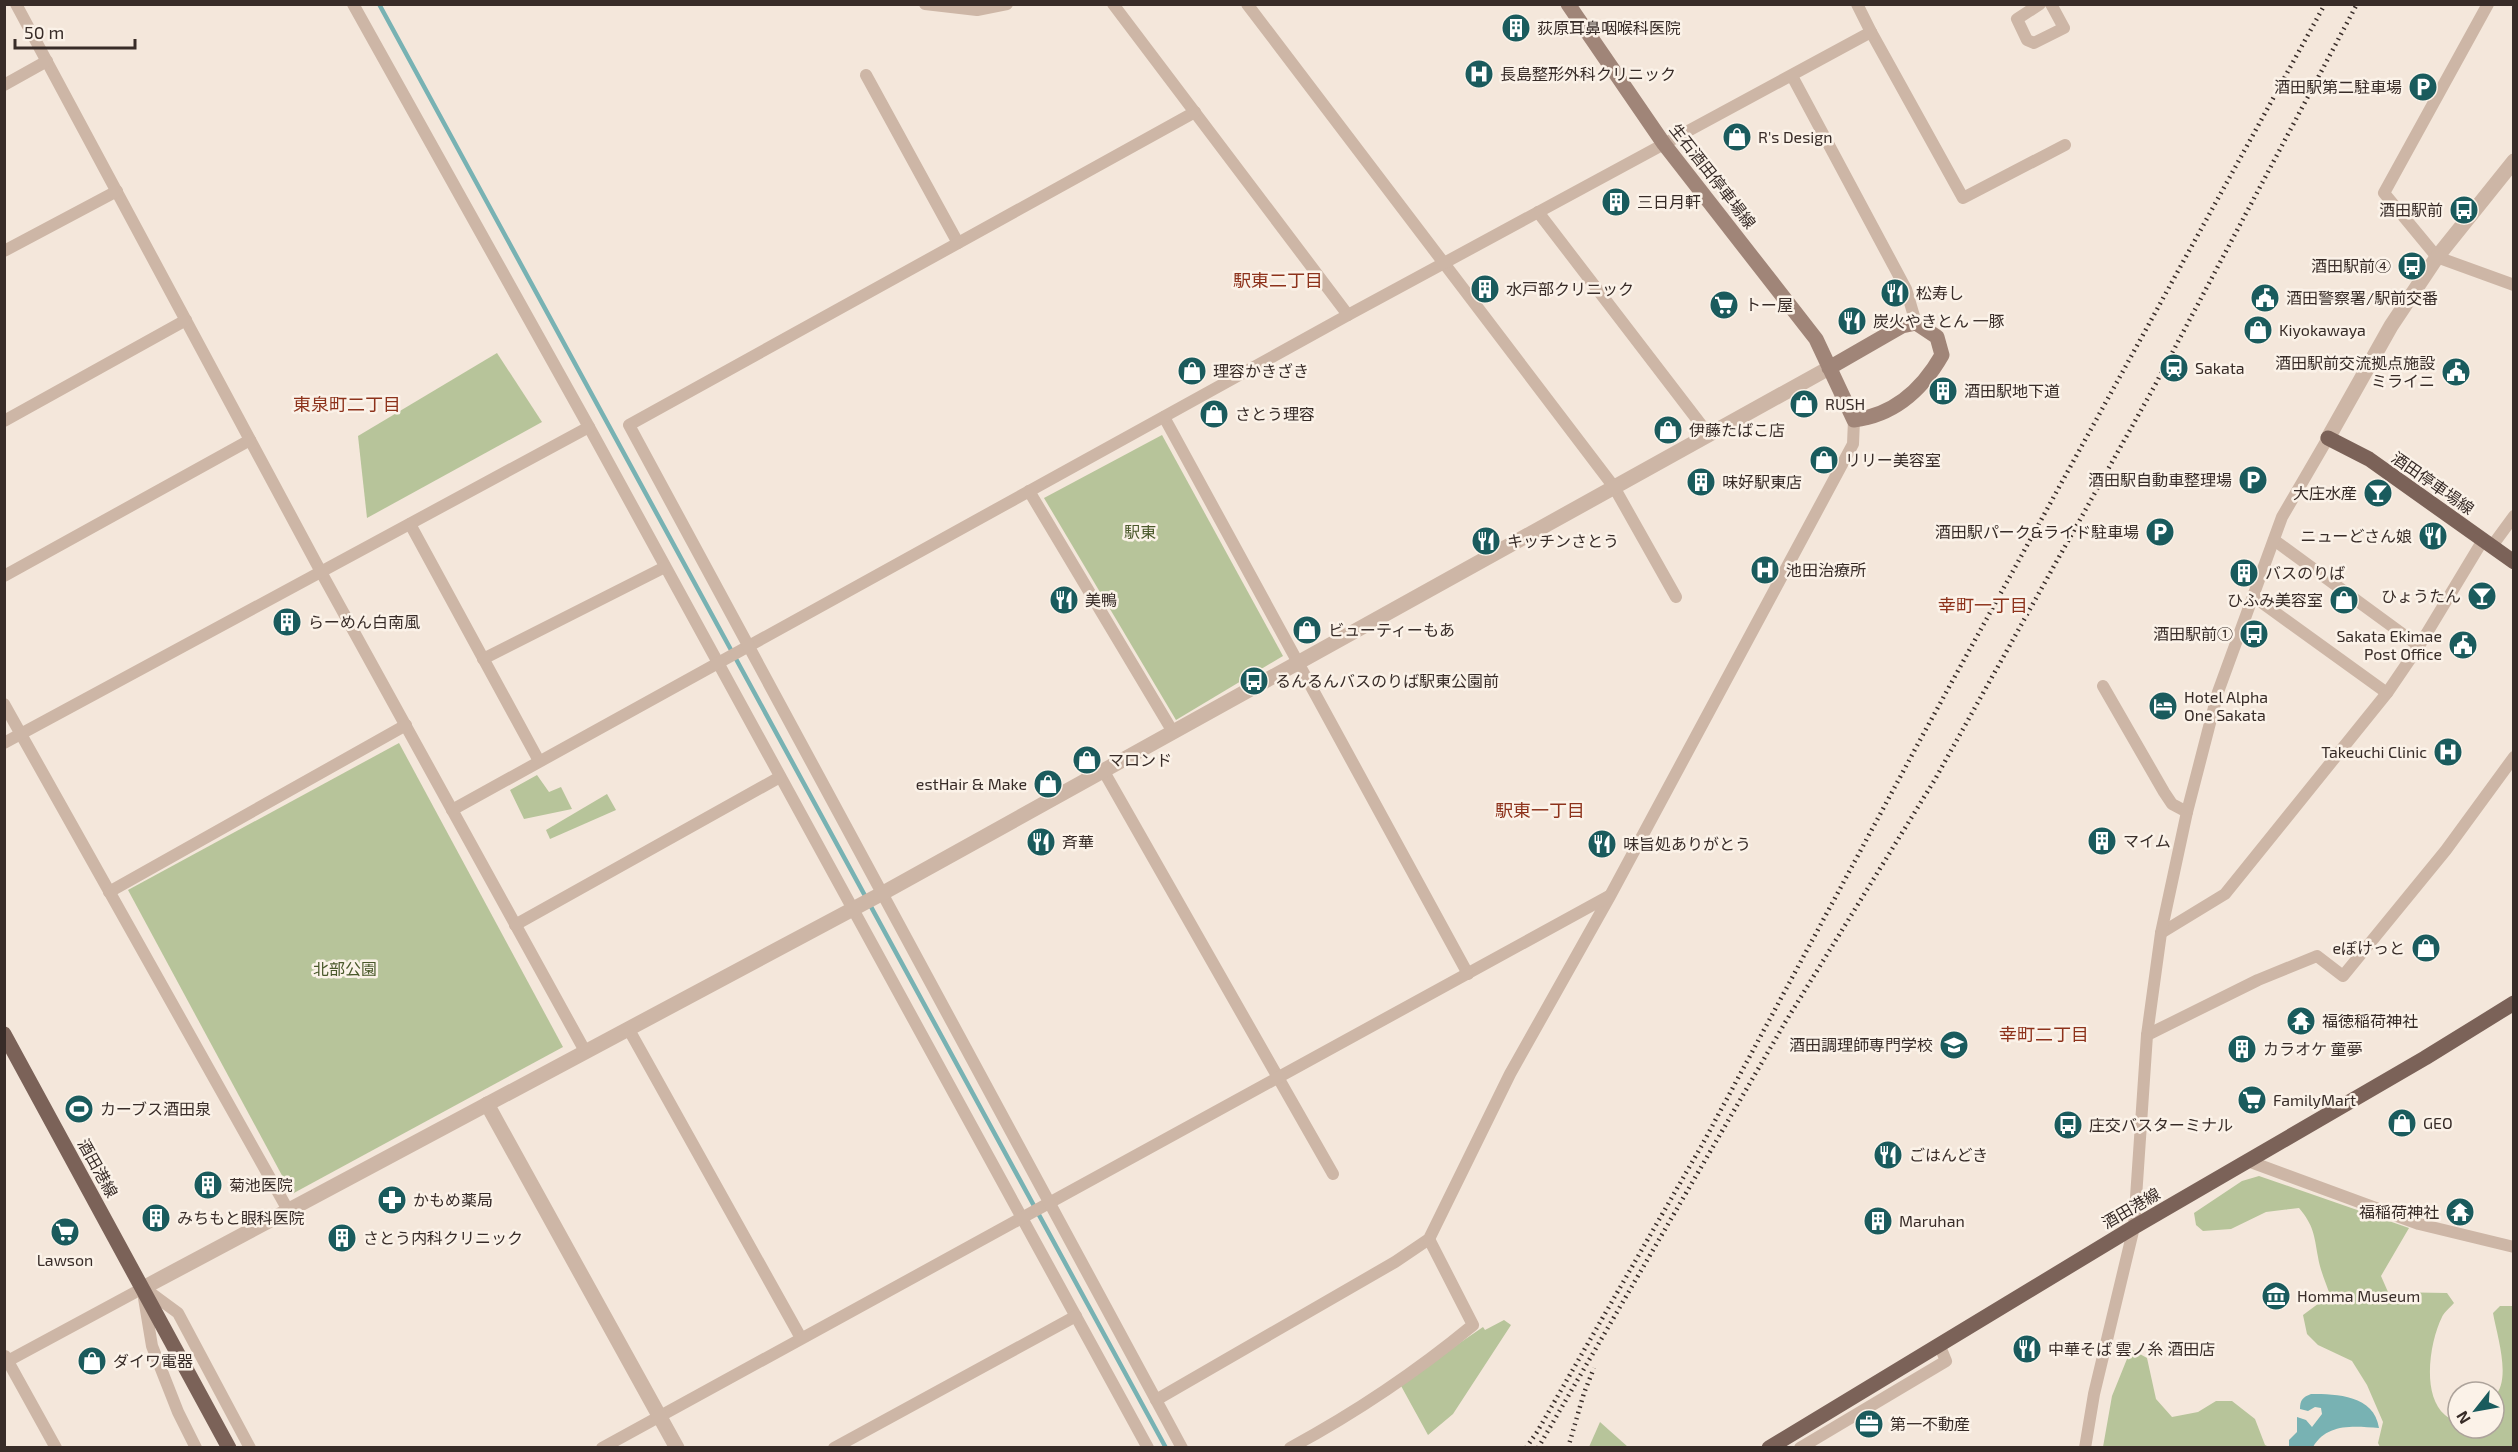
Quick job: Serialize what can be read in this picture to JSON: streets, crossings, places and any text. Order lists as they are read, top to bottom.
{
  "streets": {
    "main road": ["生石酒田停車場線", "酒田停車場線", "酒田港線"]
  },
  "districts": [
    "駅東二丁目",
    "東泉町二丁目",
    "幸町一丁目",
    "駅東一丁目",
    "幸町二丁目"
  ],
  "parks": ["駅東", "北部公園"],
  "places": {
    "building": [
      "荻原耳鼻咽喉科医院",
      "三日月軒",
      "水戸部クリニック",
      "酒田駅地下道",
      "味好駅東店",
      "バスのりば",
      "らーめん白南風",
      "マイム",
      "カラオケ 童夢",
      "菊池医院",
      "みちもと眼科医院",
      "Maruhan",
      "さとう内科クリニック"
    ],
    "hospital": ["長島整形外科クリニック", "池田治療所", "Takeuchi Clinic"],
    "parking": ["酒田駅第二駐車場", "酒田駅自動車整理場", "酒田駅パーク&ライド駐車場"],
    "shop": [
      "R's Design",
      "Kiyokawaya",
      "理容かきざき",
      "RUSH",
      "さとう理容",
      "伊藤たばこ店",
      "リリー美容室",
      "ひふみ美容室",
      "ビューティーもあ",
      "マロンド",
      "estHair & Make",
      "eぽけっと",
      "GEO",
      "ダイワ電器"
    ],
    "bus stop": [
      "酒田駅前",
      "酒田駅前④",
      "酒田駅前①",
      "るんるんバスのりば駅東公園前",
      "庄交バスターミナル"
    ],
    "restaurant": [
      "松寿し",
      "炭火やきとん 一豚",
      "ニューどさん娘",
      "キッチンさとう",
      "美鴨",
      "斉華",
      "味旨処ありがとう",
      "ごはんどき",
      "中華そば 雲ノ糸 酒田店"
    ],
    "public building": ["酒田警察署/駅前交番", "酒田駅前交流拠点施設 ミライニ", "Sakata Ekimae Post Office"],
    "supermarket": ["トー屋", "FamilyMart", "Lawson"],
    "station": ["Sakata"],
    "bar": ["大庄水産", "ひょうたん"],
    "hotel": ["Hotel Alpha One Sakata"],
    "temple": ["福徳稲荷神社", "福稲荷神社"],
    "school or university": ["酒田調理師専門学校"],
    "sports": ["カーブス酒田泉"],
    "pharmacy": ["かもめ薬局"],
    "museum": ["Homma Museum"],
    "office": ["第一不動産"]
  },
  "scale_bar": "50 m",
  "north": "bottom left"
}
